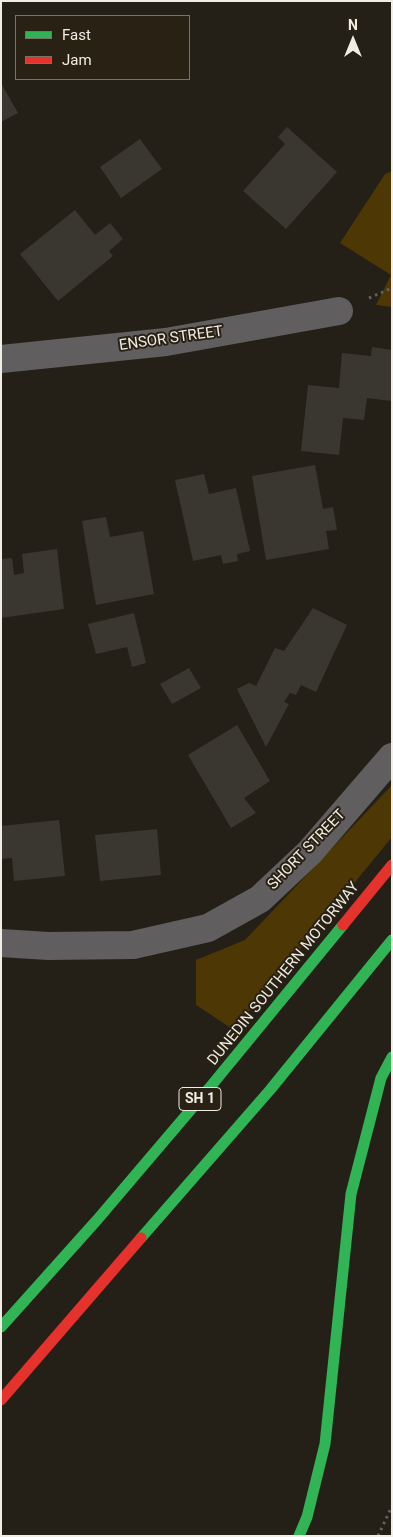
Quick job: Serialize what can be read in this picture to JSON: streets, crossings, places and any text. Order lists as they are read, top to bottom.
{
  "streets": {
    "highway": ["DUNEDIN SOUTHERN MOTORWAY", "SH 1"],
    "street": ["ENSOR STREET", "SHORT STREET"]
  },
  "legend": ["Fast", "Jam"],
  "north": "top"
}
